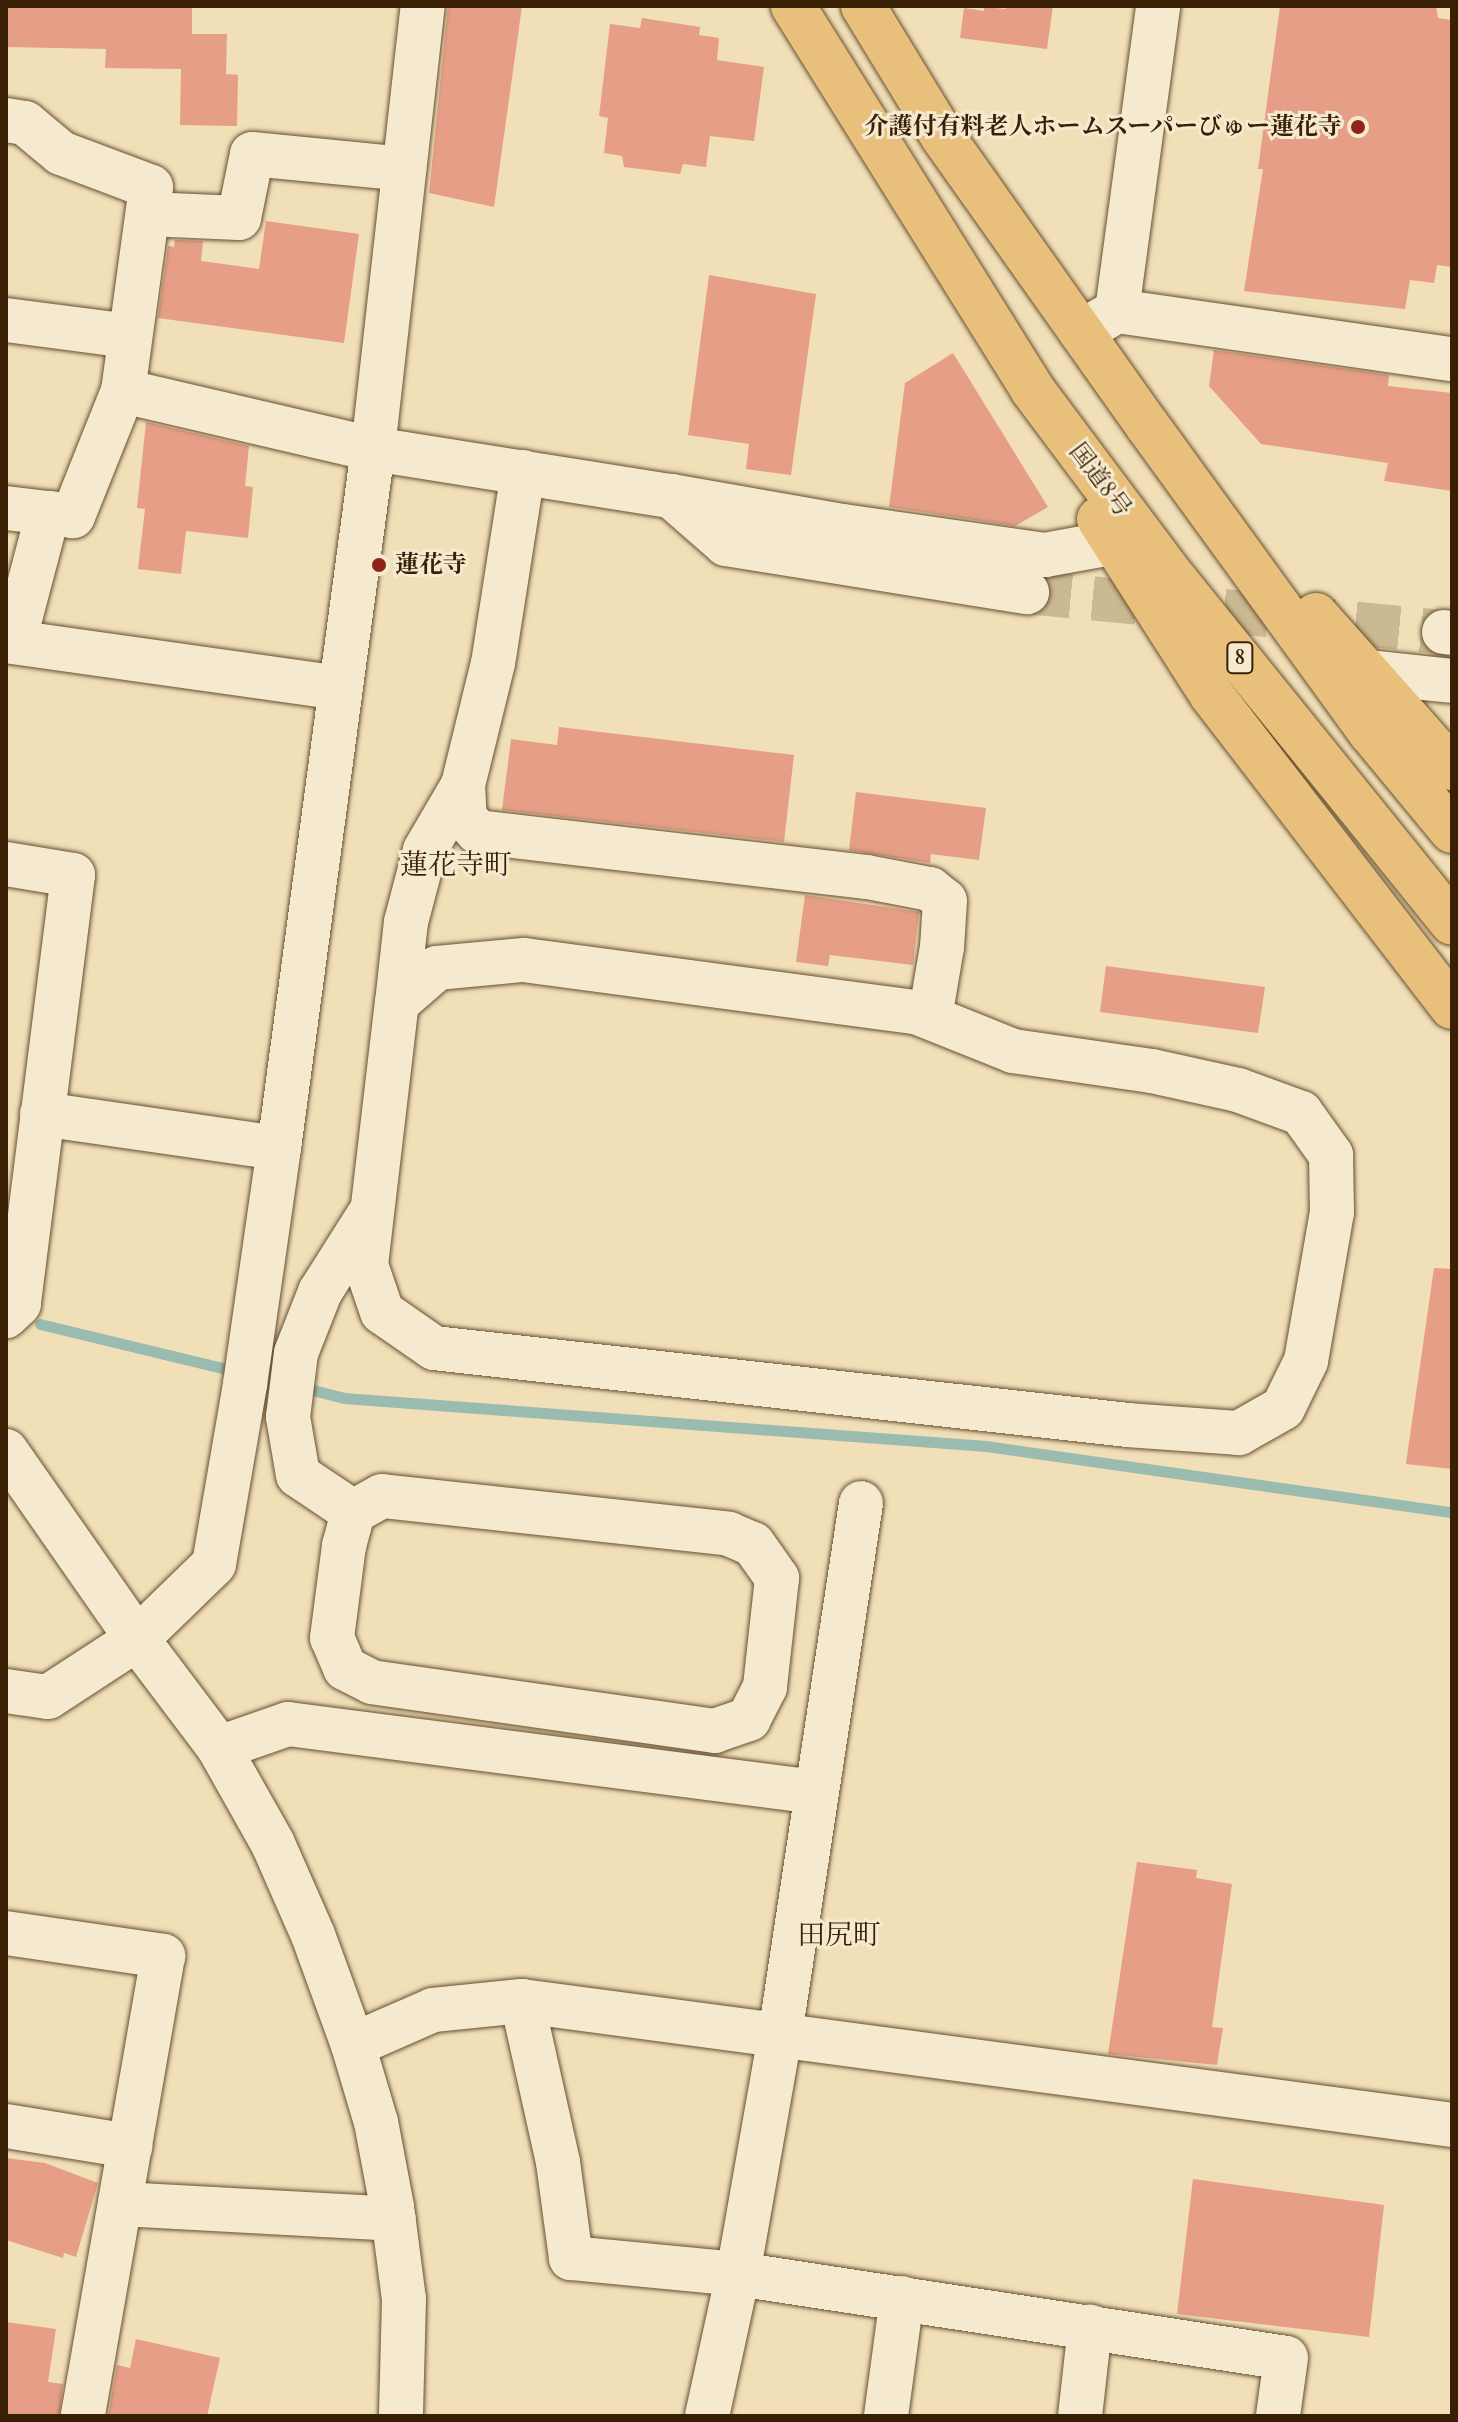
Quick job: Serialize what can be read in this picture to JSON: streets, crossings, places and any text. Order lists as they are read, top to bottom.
{
  "streets": {
    "highway": ["国道8号", "8"]
  },
  "crossings": [
    ["国道8号", "8"]
  ],
  "districts": ["蓮花寺町", "田尻町"],
  "places": ["介護付有料老人ホームスーパーびゅー蓮花寺", "蓮花寺"]
}
